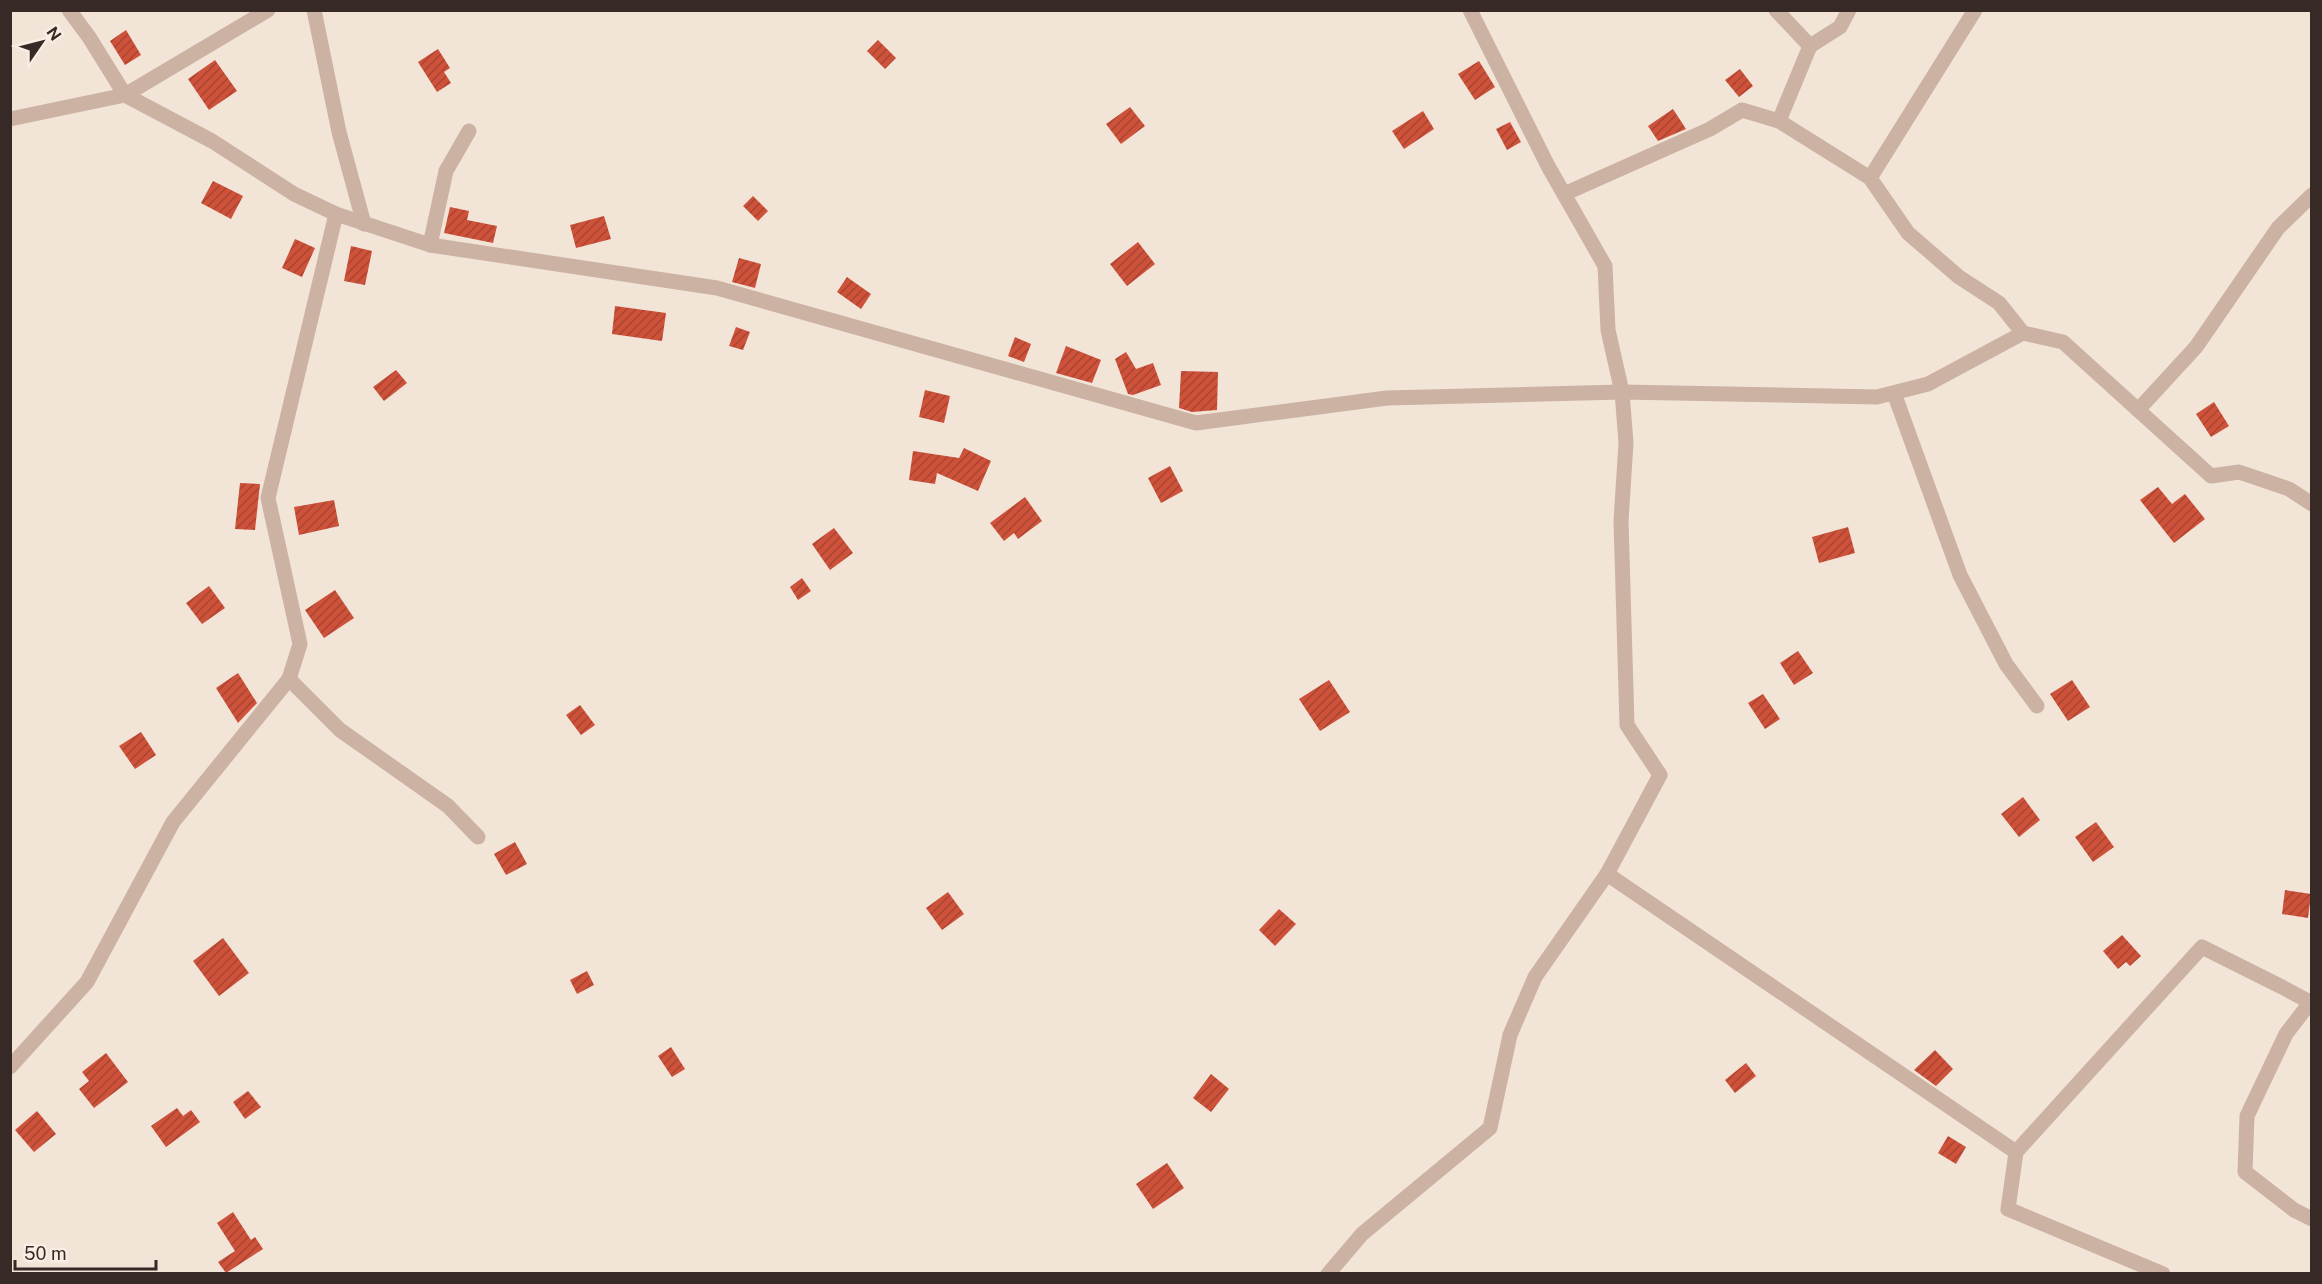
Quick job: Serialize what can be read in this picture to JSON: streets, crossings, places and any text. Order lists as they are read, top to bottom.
{
  "scale_bar": "50 m",
  "north": "top right"
}
